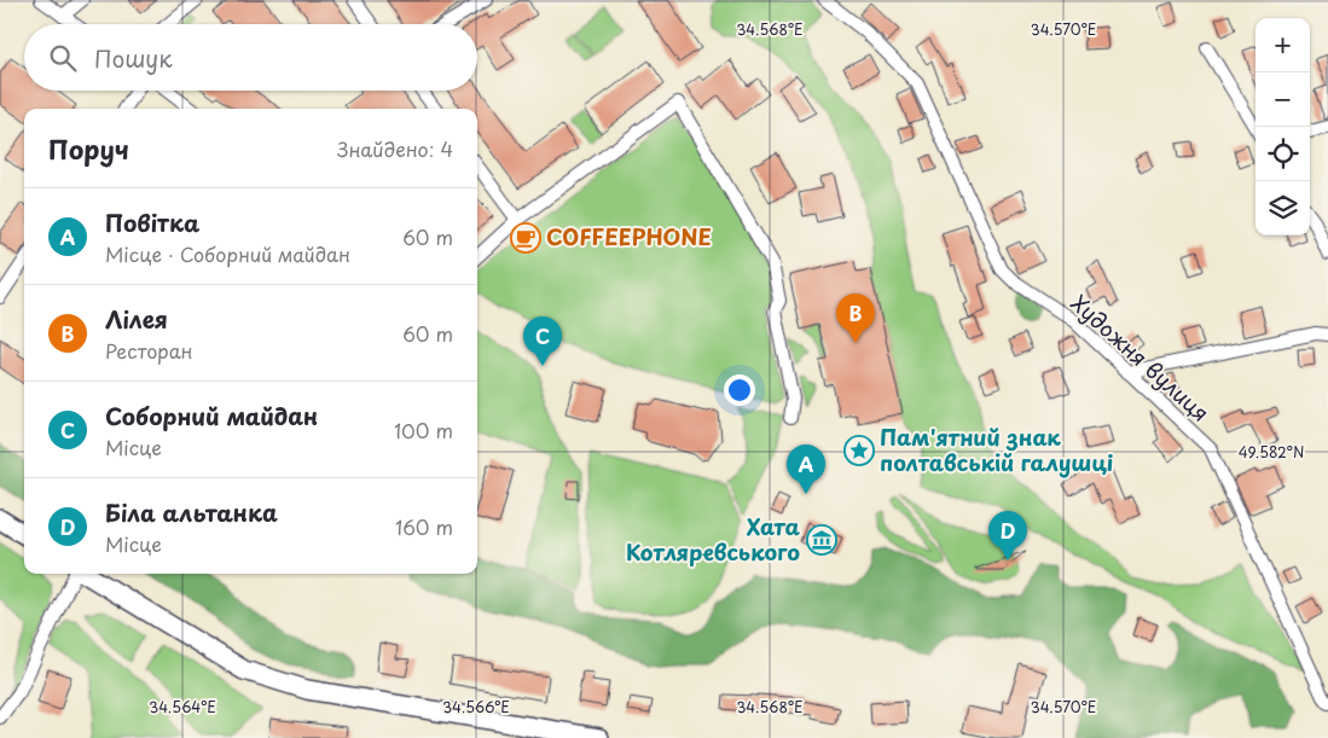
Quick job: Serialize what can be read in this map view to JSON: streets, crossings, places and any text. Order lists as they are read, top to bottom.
{
  "streets": {
    "street": ["Художня вулиця"]
  },
  "places": {
    "cafe": ["COFFEEPHONE"],
    "place": ["Пам'ятний знак полтавській галушці"],
    "museum": ["Хата Котляревського"]
  },
  "page": {
    "map_buttons": ["+", "−"],
    "search": "Пошук",
    "heading": ["Поруч", "Знайдено: 4"],
    "list": [
      {
        "mark": "A",
        "name": "Повітка",
        "note": "Місце · Соборний майдан",
        "value": "60 m"
      },
      {
        "mark": "B",
        "name": "Лілея",
        "note": "Ресторан",
        "value": "60 m"
      },
      {
        "mark": "C",
        "name": "Соборний майдан",
        "note": "Місце",
        "value": "100 m"
      },
      {
        "mark": "D",
        "name": "Біла альтанка",
        "note": "Місце",
        "value": "160 m"
      }
    ],
    "pins": [
      "B",
      "C",
      "A",
      "D"
    ]
  },
  "coordinates": [
    "34.568°E",
    "34.570°E",
    "49.582°N",
    "34.564°E",
    "34.566°E"
  ]
}
